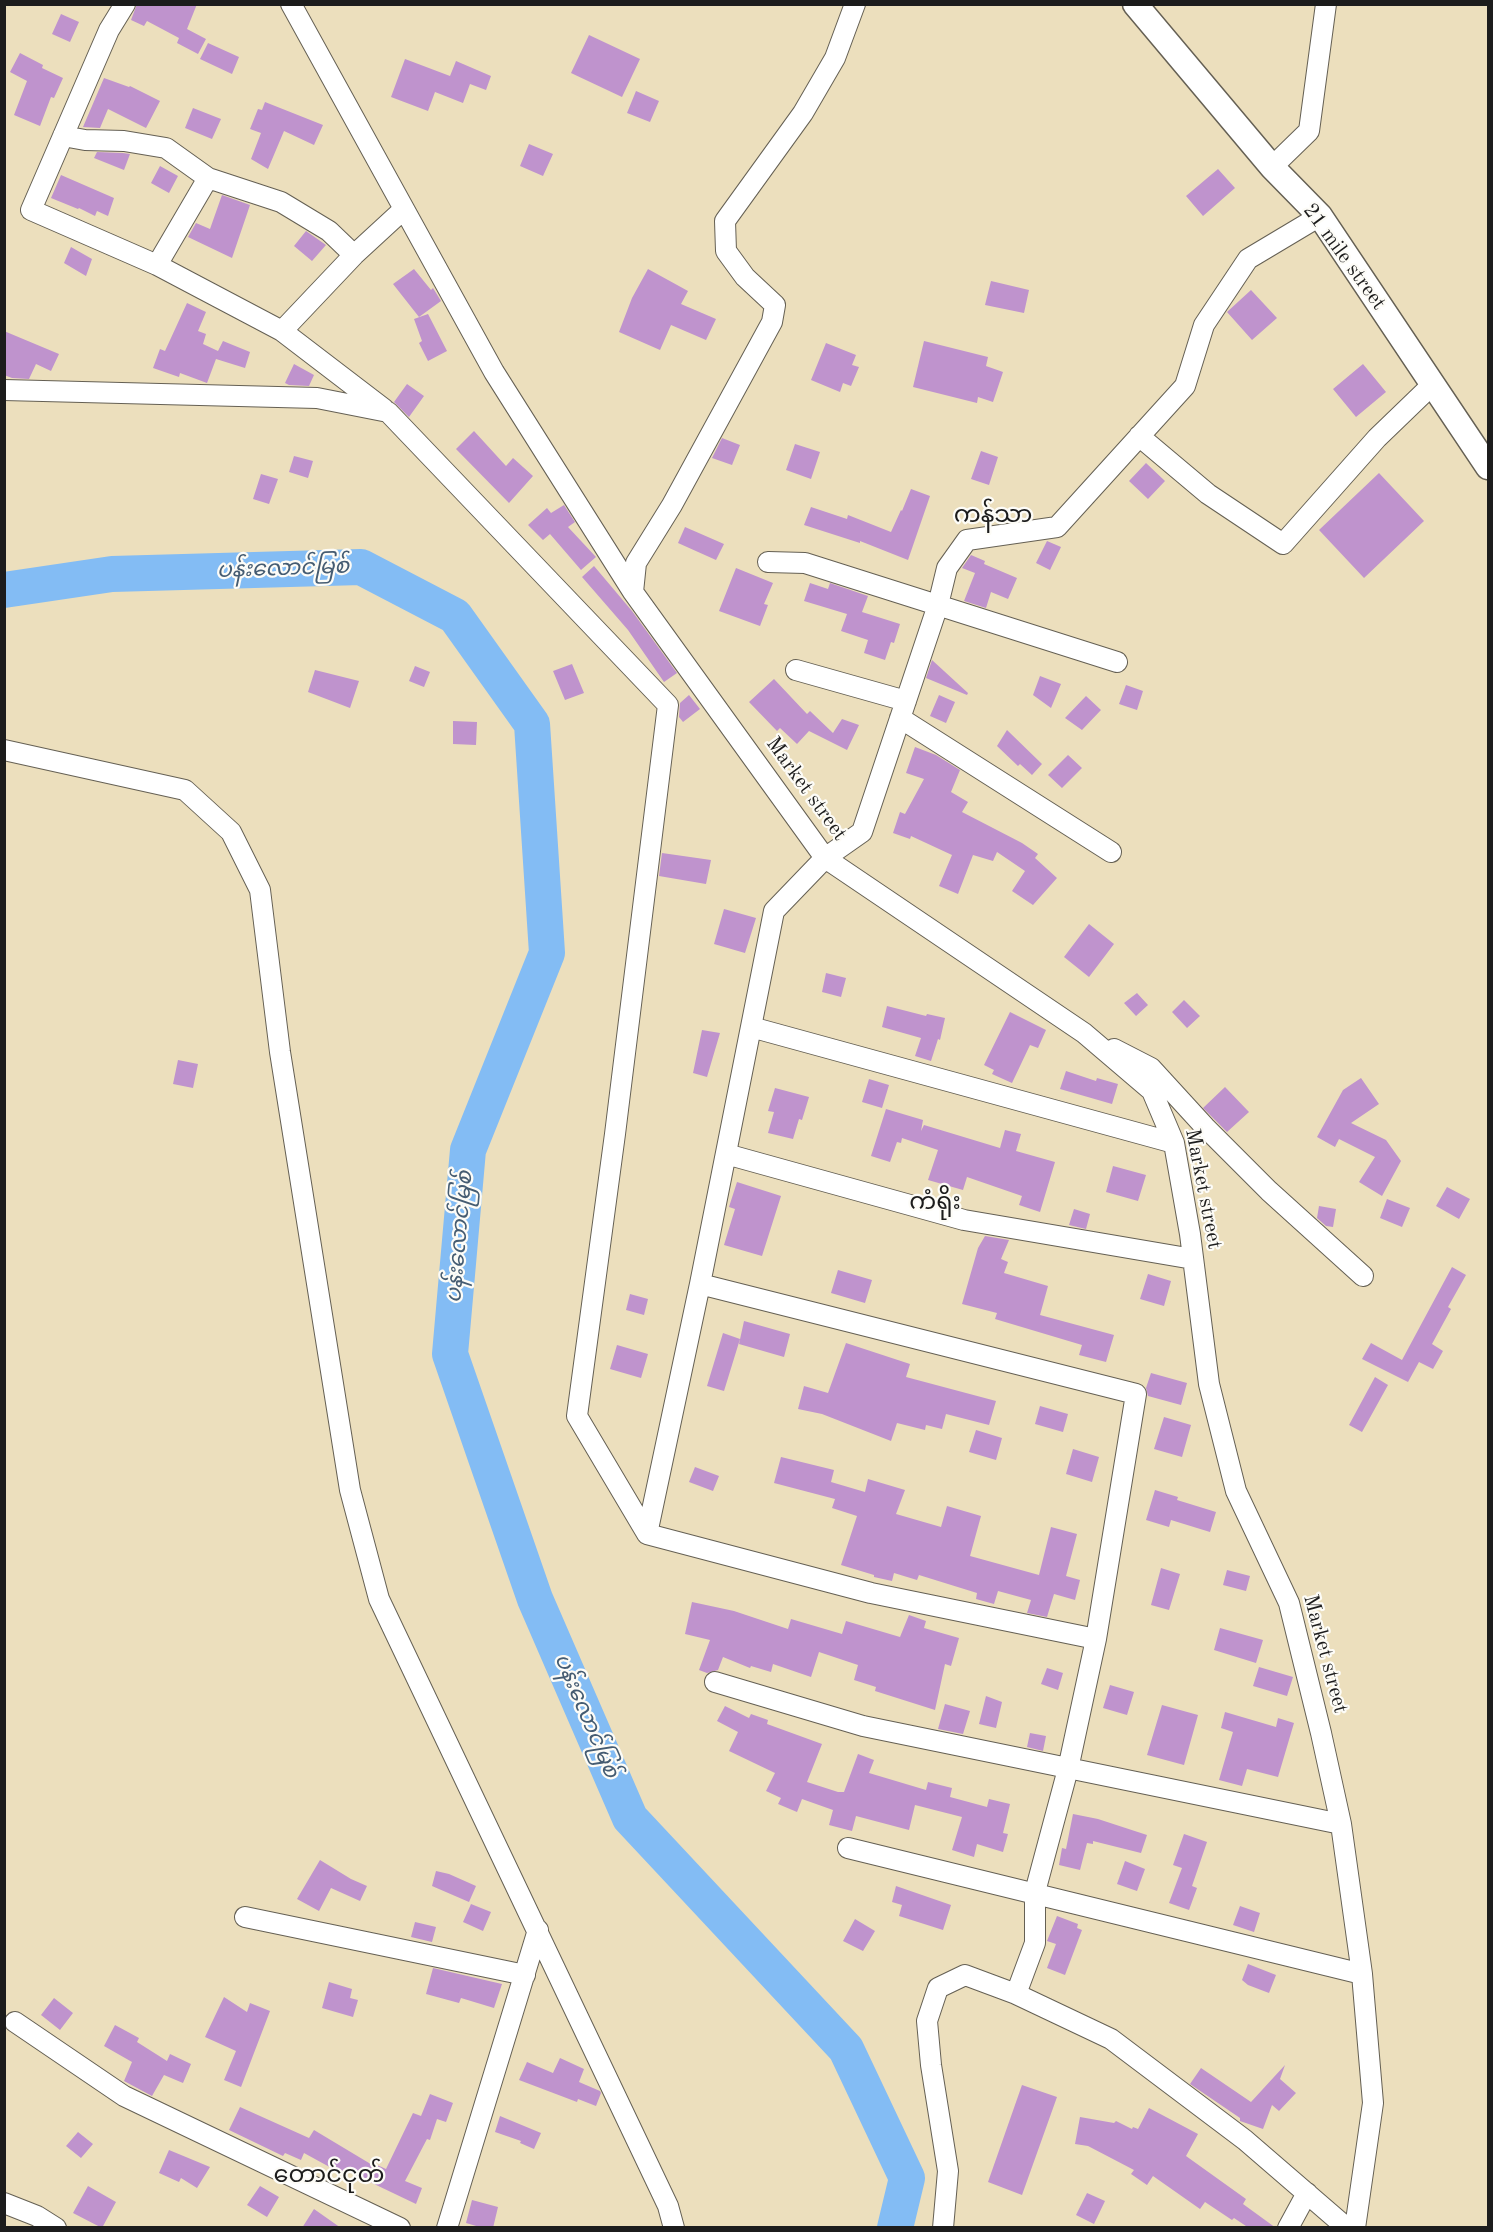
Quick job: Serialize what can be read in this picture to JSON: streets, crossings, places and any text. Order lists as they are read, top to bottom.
{
  "streets": {
    "street": ["21 mile street", "Market street"]
  },
  "districts": ["ကန်သာ", "ကံရိုး", "တောင်ငုတ်"],
  "water": ["ပန်းလောင်မြစ်"]
}
